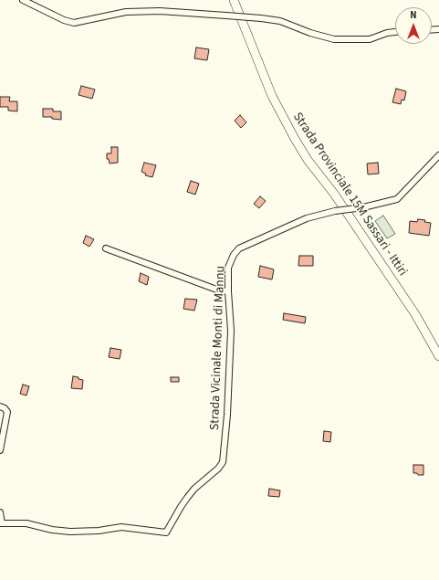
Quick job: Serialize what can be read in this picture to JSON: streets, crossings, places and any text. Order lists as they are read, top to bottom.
{
  "streets": {
    "main road": ["Strada Provinciale 15M Sassari - Ittiri"],
    "street": ["Strada Vicinale Monti di Mannu"]
  },
  "north": "top"
}
